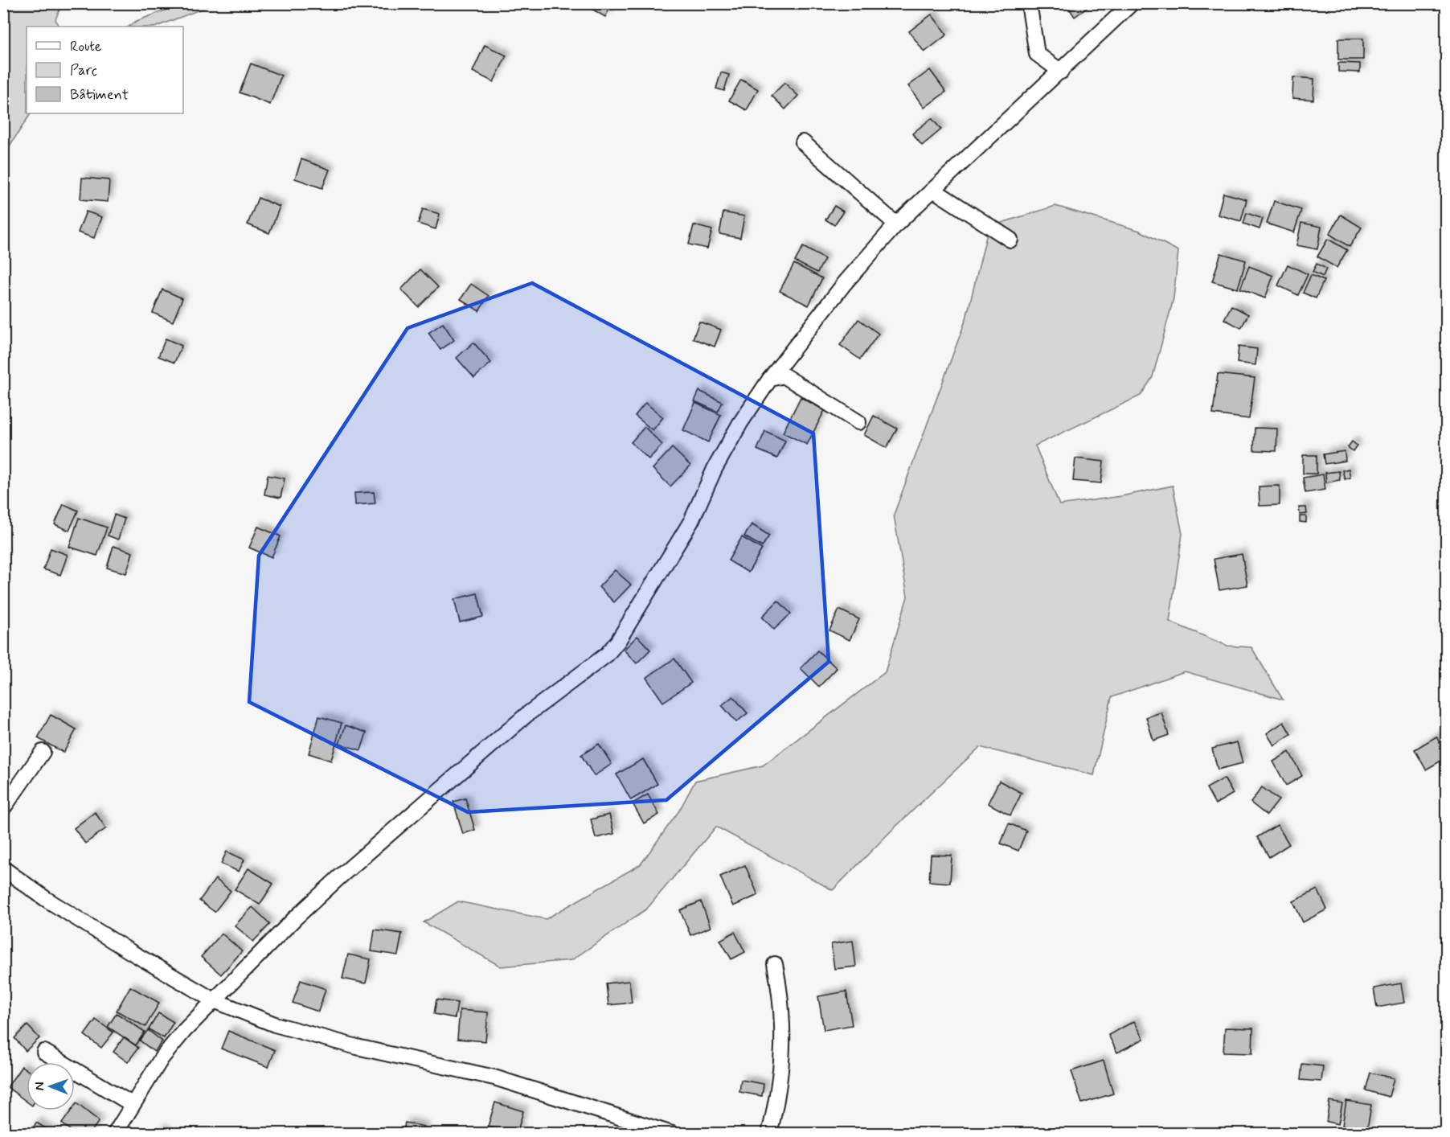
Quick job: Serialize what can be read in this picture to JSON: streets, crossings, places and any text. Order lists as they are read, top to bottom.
{
  "legend": ["Route", "Parc", "Bâtiment"],
  "north": "left"
}
